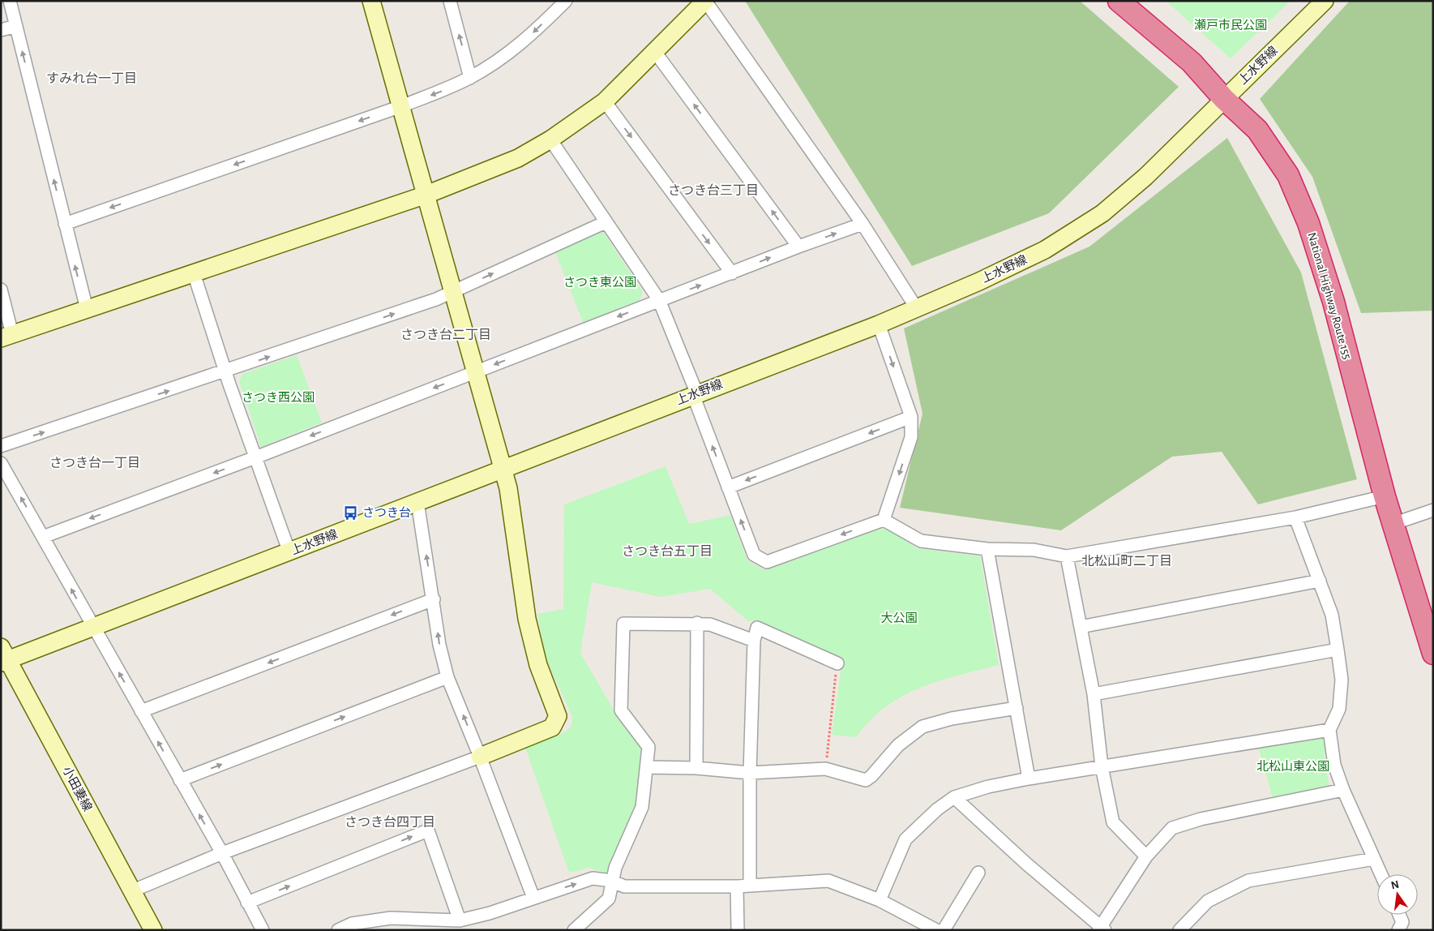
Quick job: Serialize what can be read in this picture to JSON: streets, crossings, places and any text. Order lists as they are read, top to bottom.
{
  "streets": {
    "highway": ["National Highway Route 155"],
    "street": ["上水野線", "小田妻線"]
  },
  "crossings": [
    ["上水野線", "National Highway Route 155"],
    ["上水野線", "小田妻線"]
  ],
  "districts": [
    "すみれ台一丁目",
    "さつき台三丁目",
    "さつき台二丁目",
    "さつき台一丁目",
    "さつき台五丁目",
    "北松山町二丁目",
    "さつき台四丁目"
  ],
  "parks": [
    "瀬戸市民公園",
    "さつき東公園",
    "さつき西公園",
    "大公園",
    "北松山東公園"
  ],
  "places": {
    "bus stop": ["さつき台"]
  },
  "north": "top"
}
